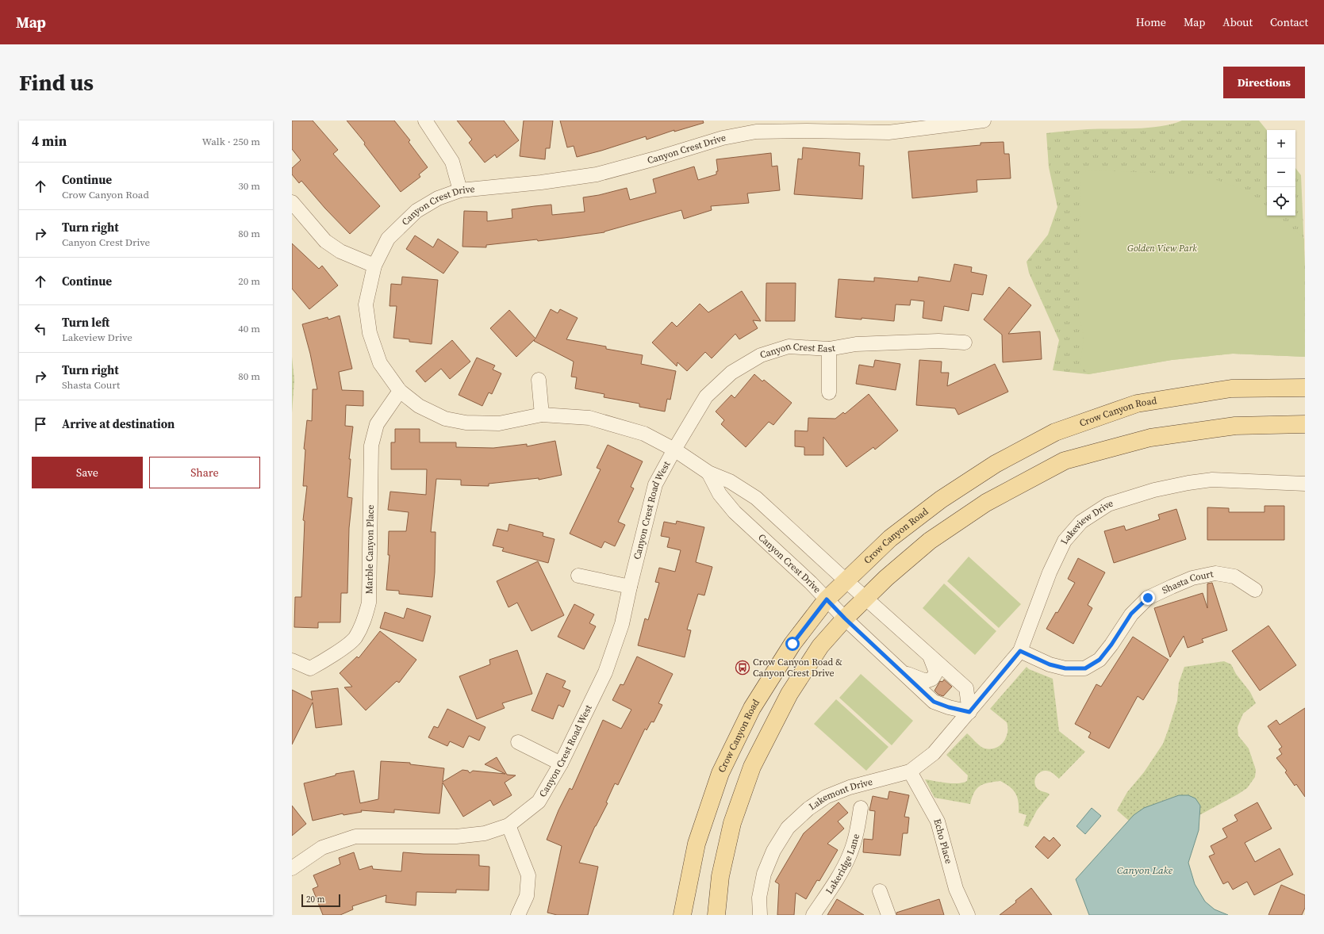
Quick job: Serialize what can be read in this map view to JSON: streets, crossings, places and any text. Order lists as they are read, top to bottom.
{
  "streets": {
    "main road": ["Crow Canyon Road"],
    "street": [
      "Canyon Crest Drive",
      "Canyon Crest East",
      "Canyon Crest Road West",
      "Lakeview Drive",
      "Marble Canyon Place",
      "Shasta Court",
      "Lakemont Drive",
      "Echo Place",
      "Lakeridge Lane"
    ]
  },
  "crossings": [
    ["Canyon Crest Drive", "Canyon Crest East"],
    ["Canyon Crest Drive", "Crow Canyon Road"],
    ["Canyon Crest Drive", "Canyon Crest Road West"],
    ["Canyon Crest Drive", "Lakeview Drive"],
    ["Canyon Crest Drive", "Marble Canyon Place"],
    ["Canyon Crest Drive", "Lakemont Drive"],
    ["Canyon Crest East", "Canyon Crest Road West"],
    ["Lakeview Drive", "Shasta Court"],
    ["Lakeview Drive", "Lakemont Drive"],
    ["Lakemont Drive", "Echo Place"]
  ],
  "water": ["Canyon Lake"],
  "parks": ["Golden View Park"],
  "places": {
    "bus stop": ["Crow Canyon Road & Canyon Crest Drive"]
  },
  "scale_bar": "20 m",
  "page": {
    "header": "Map",
    "nav": [
      "Home",
      "Map",
      "About",
      "Contact"
    ],
    "buttons": [
      "Directions",
      ["Save", "Share"]
    ],
    "title": "Find us",
    "heading": ["4 min", "Walk · 250 m"],
    "map_buttons": ["+", "−"],
    "list": [
      ["Continue", "Crow Canyon Road", "30 m"],
      ["Turn right", "Canyon Crest Drive", "80 m"],
      ["Continue", "20 m"],
      ["Turn left", "Lakeview Drive", "40 m"],
      ["Turn right", "Shasta Court", "80 m"],
      "Arrive at destination"
    ],
    "scale": "20 m"
  }
}
